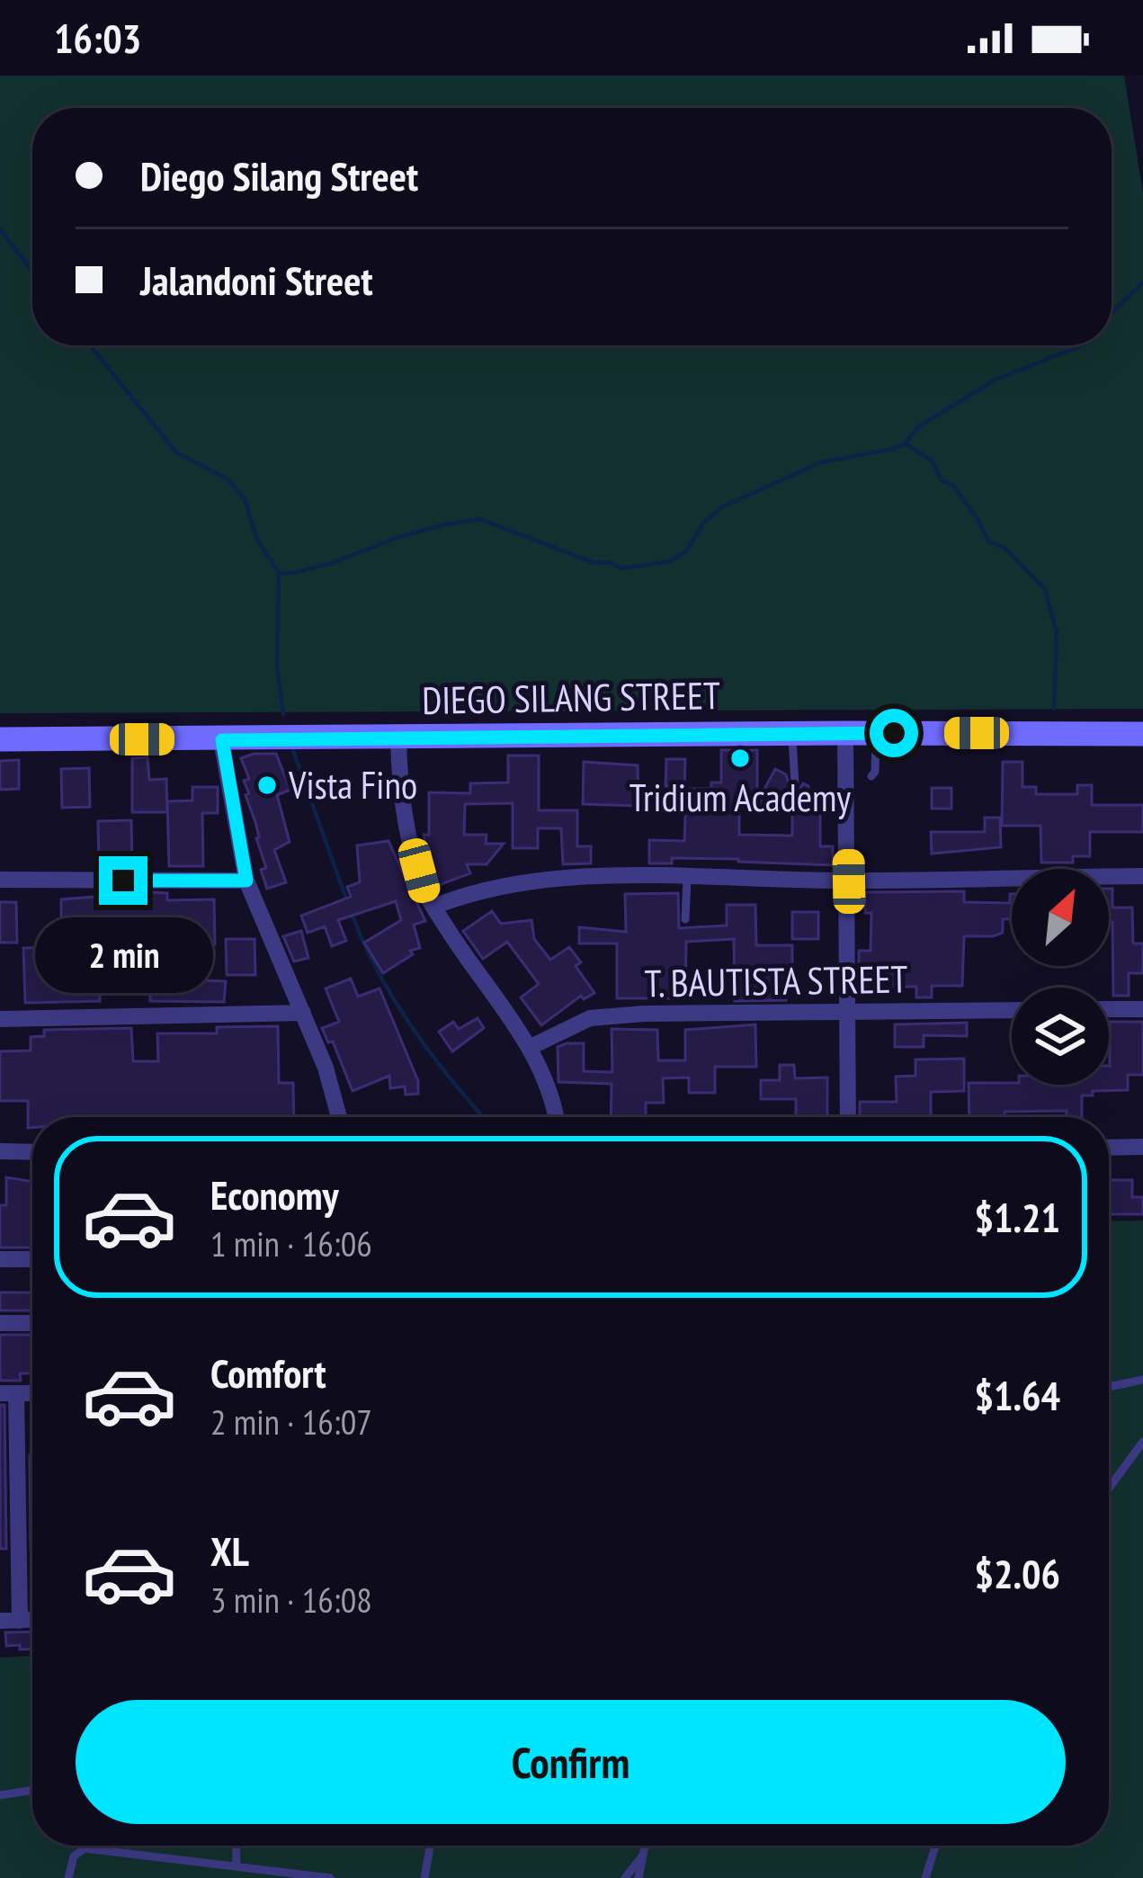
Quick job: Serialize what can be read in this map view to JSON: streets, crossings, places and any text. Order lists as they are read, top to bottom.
{
  "streets": {
    "street": ["DIEGO SILANG STREET", "T. BAUTISTA STREET"]
  },
  "places": ["Tridium Academy", "Vista Fino"],
  "north": "top right",
  "page": {
    "status": "16:03",
    "banner": ["Diego Silang Street", "Jalandoni Street"],
    "bubble": "2 min",
    "list": [
      {
        "name": "Economy",
        "note": "1 min · 16:06",
        "value": "$1.21"
      },
      {
        "name": "Comfort",
        "note": "2 min · 16:07",
        "value": "$1.64"
      },
      {
        "name": "XL",
        "note": "3 min · 16:08",
        "value": "$2.06"
      }
    ],
    "buttons": "Confirm"
  }
}
